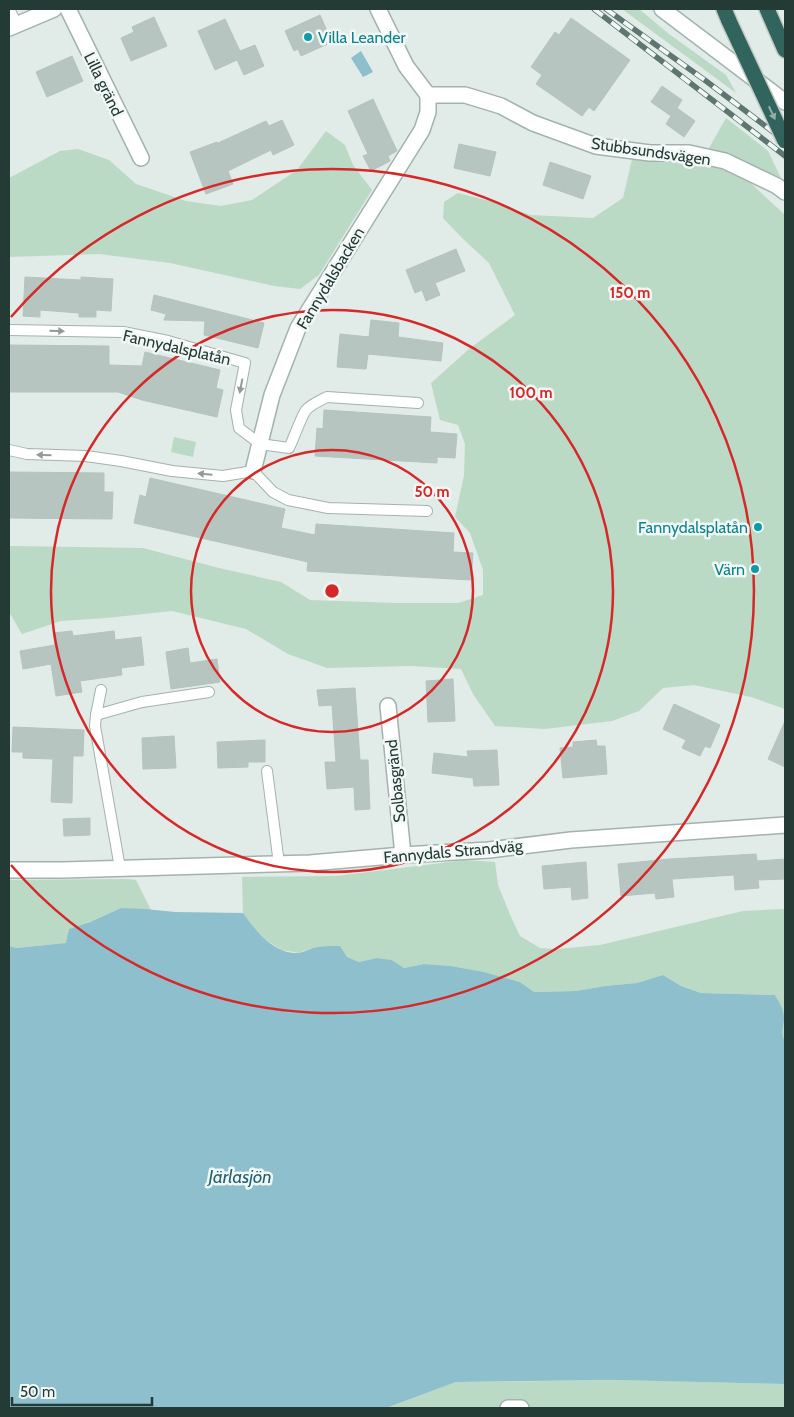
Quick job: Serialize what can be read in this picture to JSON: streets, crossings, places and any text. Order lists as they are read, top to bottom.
{
  "streets": {
    "street": [
      "Lilla gränd",
      "Stubbsundsvägen",
      "Fannydalsbacken",
      "Solbasgränd",
      "Fannydals Strandväg"
    ],
    "lane": ["Fannydalsplatån"]
  },
  "crossings": [
    ["Stubbsundsvägen", "Fannydalsbacken"],
    ["Fannydalsbacken", "Fannydalsplatån"],
    ["Solbasgränd", "Fannydals Strandväg"]
  ],
  "one_way": ["Fannydalsplatån"],
  "water": ["Järlasjön"],
  "places": ["Villa Leander", "Fannydalsplatån", "Värn"],
  "scale_bar": "50 m",
  "rings": ["150 m", "100 m", "50 m"]
}
